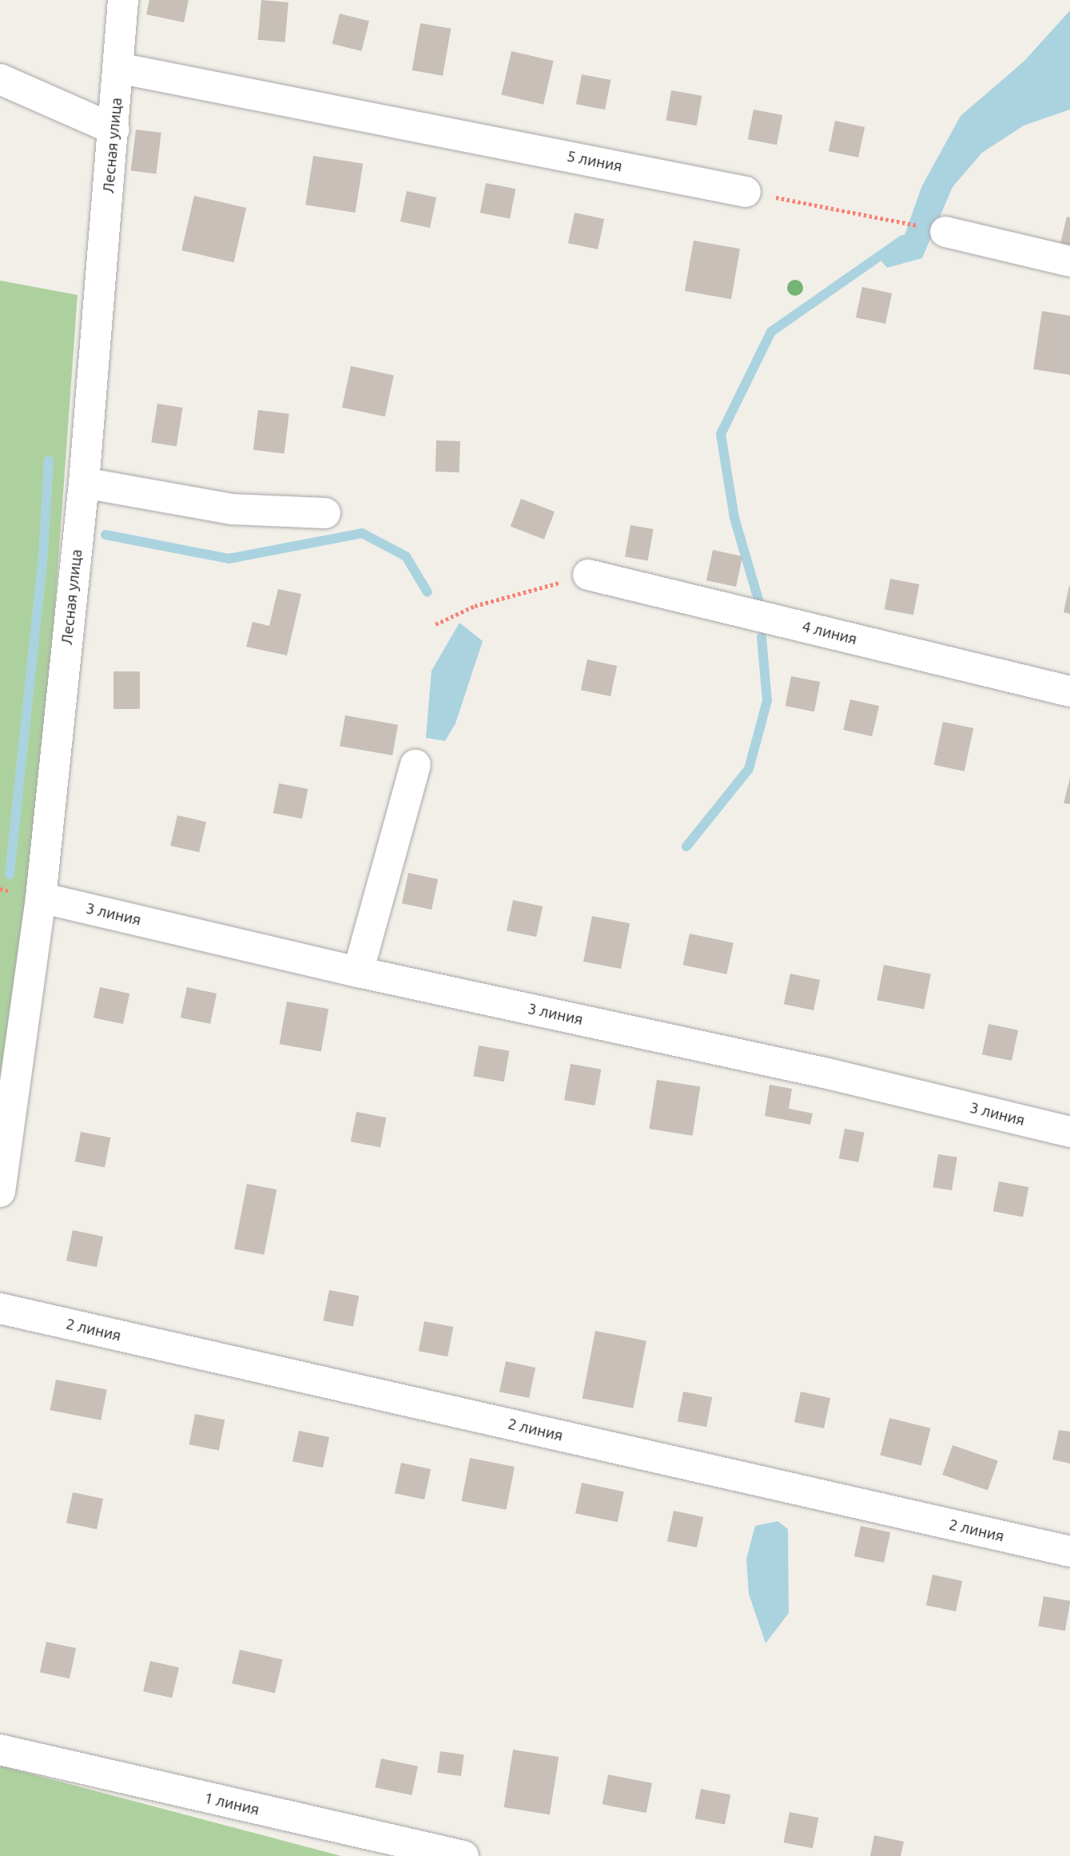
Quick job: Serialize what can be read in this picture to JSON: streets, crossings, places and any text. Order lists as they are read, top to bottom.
{
  "streets": {
    "street": [
      "Лесная улица",
      "5 линия",
      "4 линия",
      "3 линия",
      "2 линия",
      "1 линия"
    ]
  },
  "crossings": [
    ["Лесная улица", "5 линия"],
    ["Лесная улица", "3 линия"]
  ]
}
